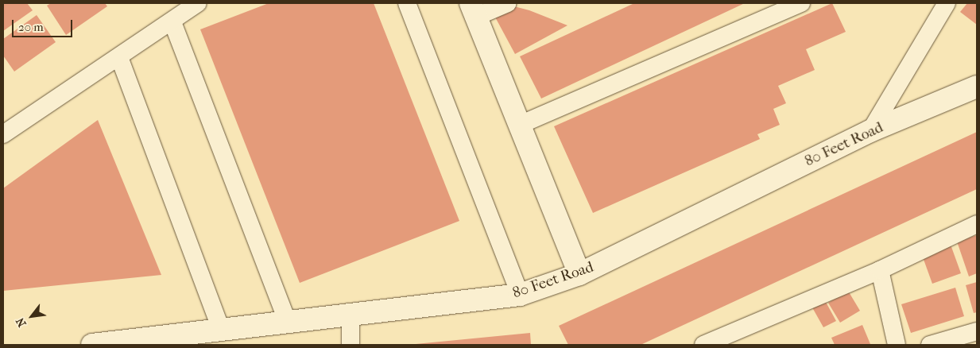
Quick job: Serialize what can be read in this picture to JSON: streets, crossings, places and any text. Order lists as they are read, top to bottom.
{
  "streets": {
    "street": ["80 Feet Road"]
  },
  "scale_bar": "20 m",
  "north": "bottom left"
}
